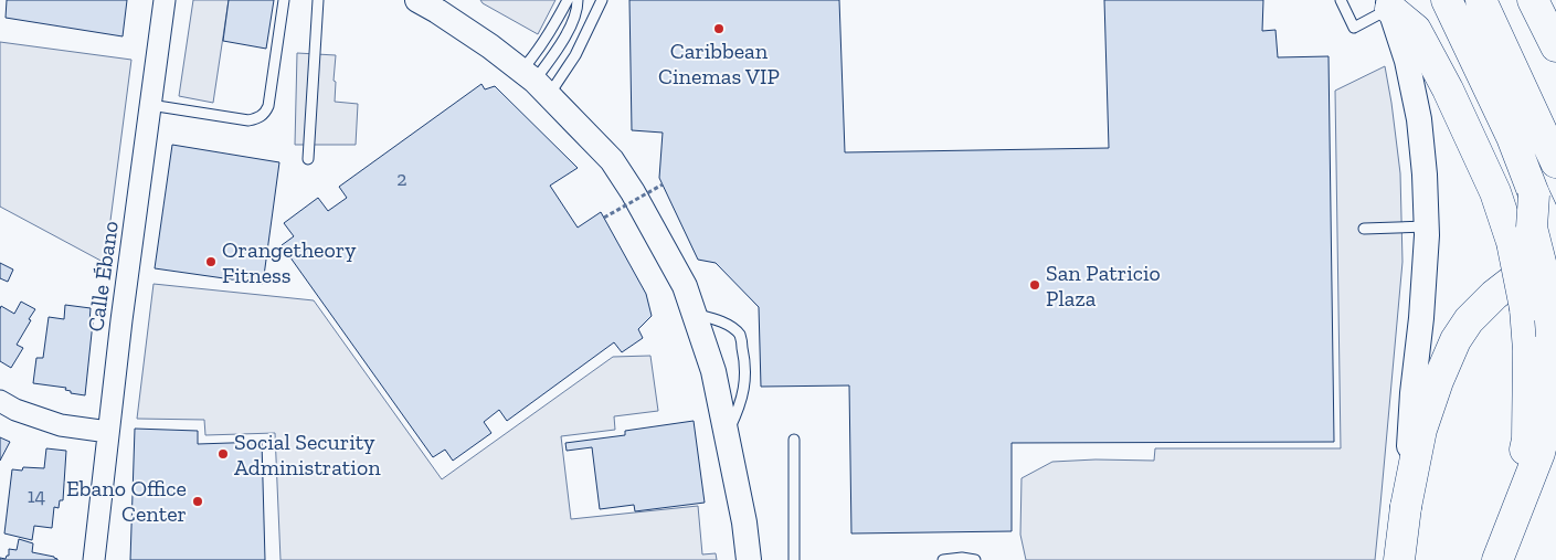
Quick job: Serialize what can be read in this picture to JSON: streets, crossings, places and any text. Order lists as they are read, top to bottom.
{
  "streets": {
    "street": ["Calle Ébano"]
  },
  "places": [
    "Caribbean Cinemas VIP",
    "Orangetheory Fitness",
    "San Patricio Plaza",
    "Social Security Administration",
    "Ebano Office Center"
  ],
  "house_numbers": ["2", "14"]
}
